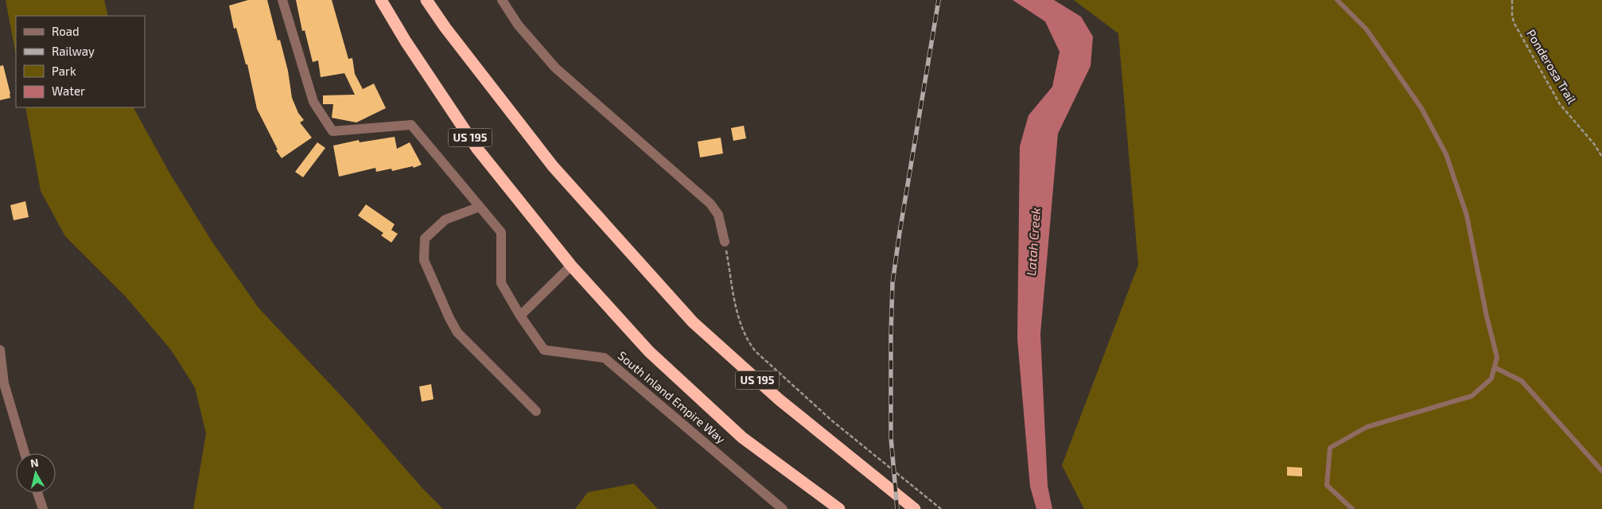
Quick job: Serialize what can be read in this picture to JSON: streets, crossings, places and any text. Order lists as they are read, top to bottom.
{
  "streets": {
    "highway": ["US 195"],
    "street": ["South Inland Empire Way"],
    "path": ["Ponderosa Trail"]
  },
  "water": ["Latah Creek"],
  "legend": [
    "Road",
    "Railway",
    "Park",
    "Water"
  ],
  "north": "top"
}
